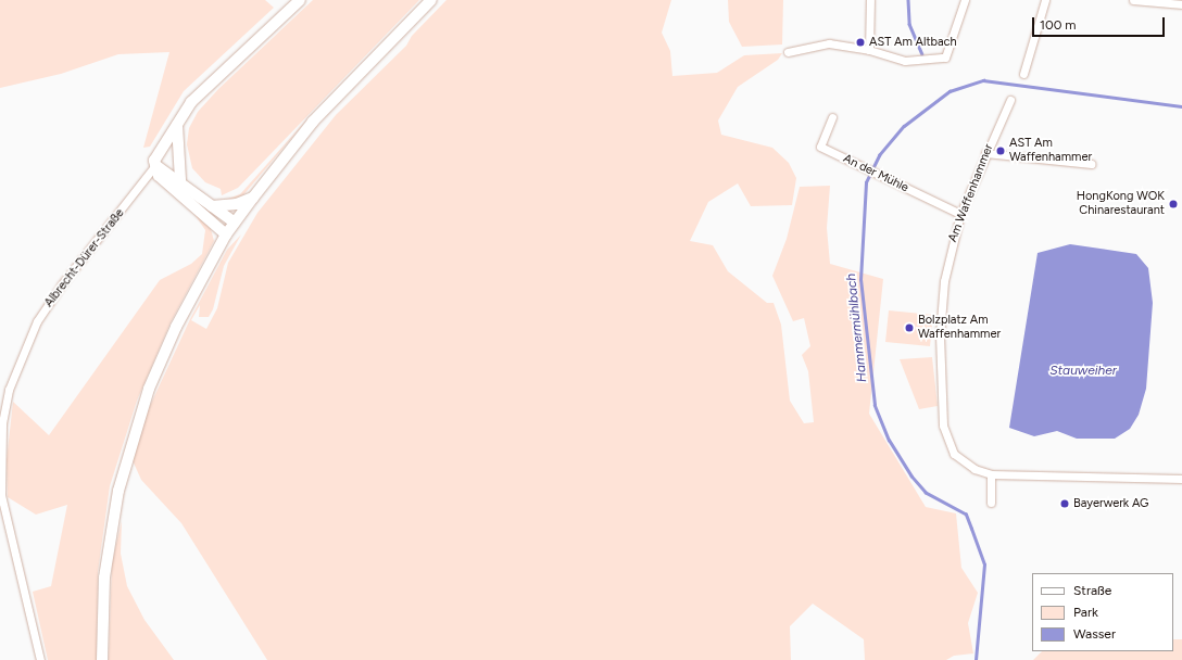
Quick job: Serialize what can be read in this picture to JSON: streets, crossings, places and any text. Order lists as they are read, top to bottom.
{
  "streets": {
    "street": ["An der Mühle", "Am Waffenhammer", "Albrecht-Dürer-Straße"]
  },
  "crossings": [
    ["An der Mühle", "Am Waffenhammer"]
  ],
  "water": ["Hammermühlbach", "Stauweiher"],
  "places": [
    "AST Am Altbach",
    "AST Am Waffenhammer",
    "HongKong WOK Chinarestaurant",
    "Bolzplatz Am Waffenhammer",
    "Bayerwerk AG"
  ],
  "legend": ["Straße", "Park", "Wasser"],
  "scale_bar": "100 m"
}
